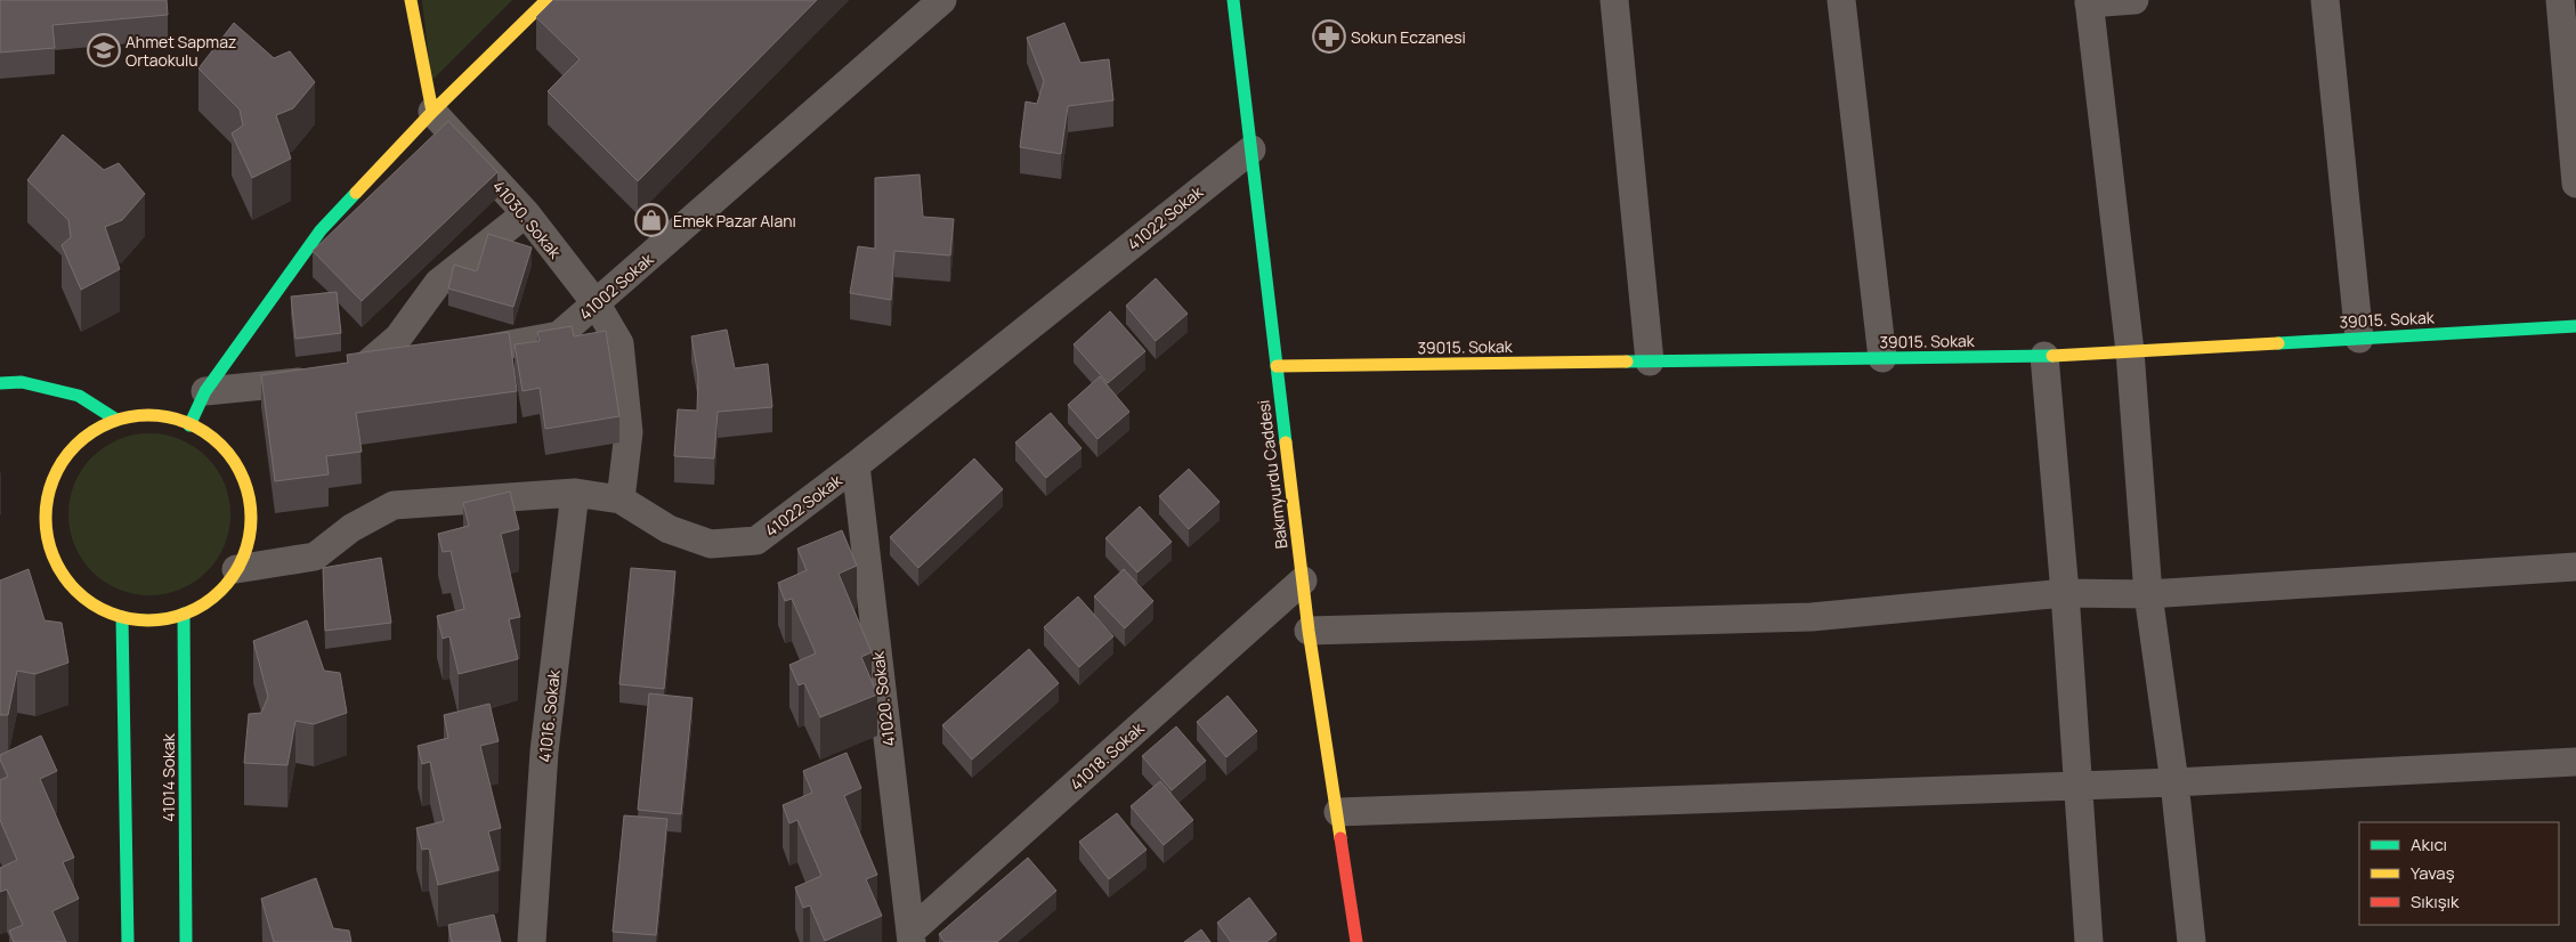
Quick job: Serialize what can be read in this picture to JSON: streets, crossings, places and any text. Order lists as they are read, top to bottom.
{
  "streets": {
    "street": [
      "41022 Sokak",
      "41030. Sokak",
      "41002 Sokak",
      "39015. Sokak",
      "Bakımyurdu Caddesi",
      "41020. Sokak",
      "41016. Sokak",
      "41018. Sokak",
      "41014 Sokak"
    ]
  },
  "crossings": [
    ["41022 Sokak", "41030. Sokak"],
    ["41022 Sokak", "Bakımyurdu Caddesi"],
    ["41022 Sokak", "41020. Sokak"],
    ["41022 Sokak", "41016. Sokak"],
    ["41030. Sokak", "41002 Sokak"],
    ["39015. Sokak", "Bakımyurdu Caddesi"],
    ["Bakımyurdu Caddesi", "41018. Sokak"],
    ["41020. Sokak", "41018. Sokak"]
  ],
  "places": {
    "pharmacy": ["Sokun Eczanesi"],
    "school or university": ["Ahmet Sapmaz Ortaokulu"],
    "shop": ["Emek Pazar Alanı"]
  },
  "legend": ["Akıcı", "Yavaş", "Sıkışık"]
}
